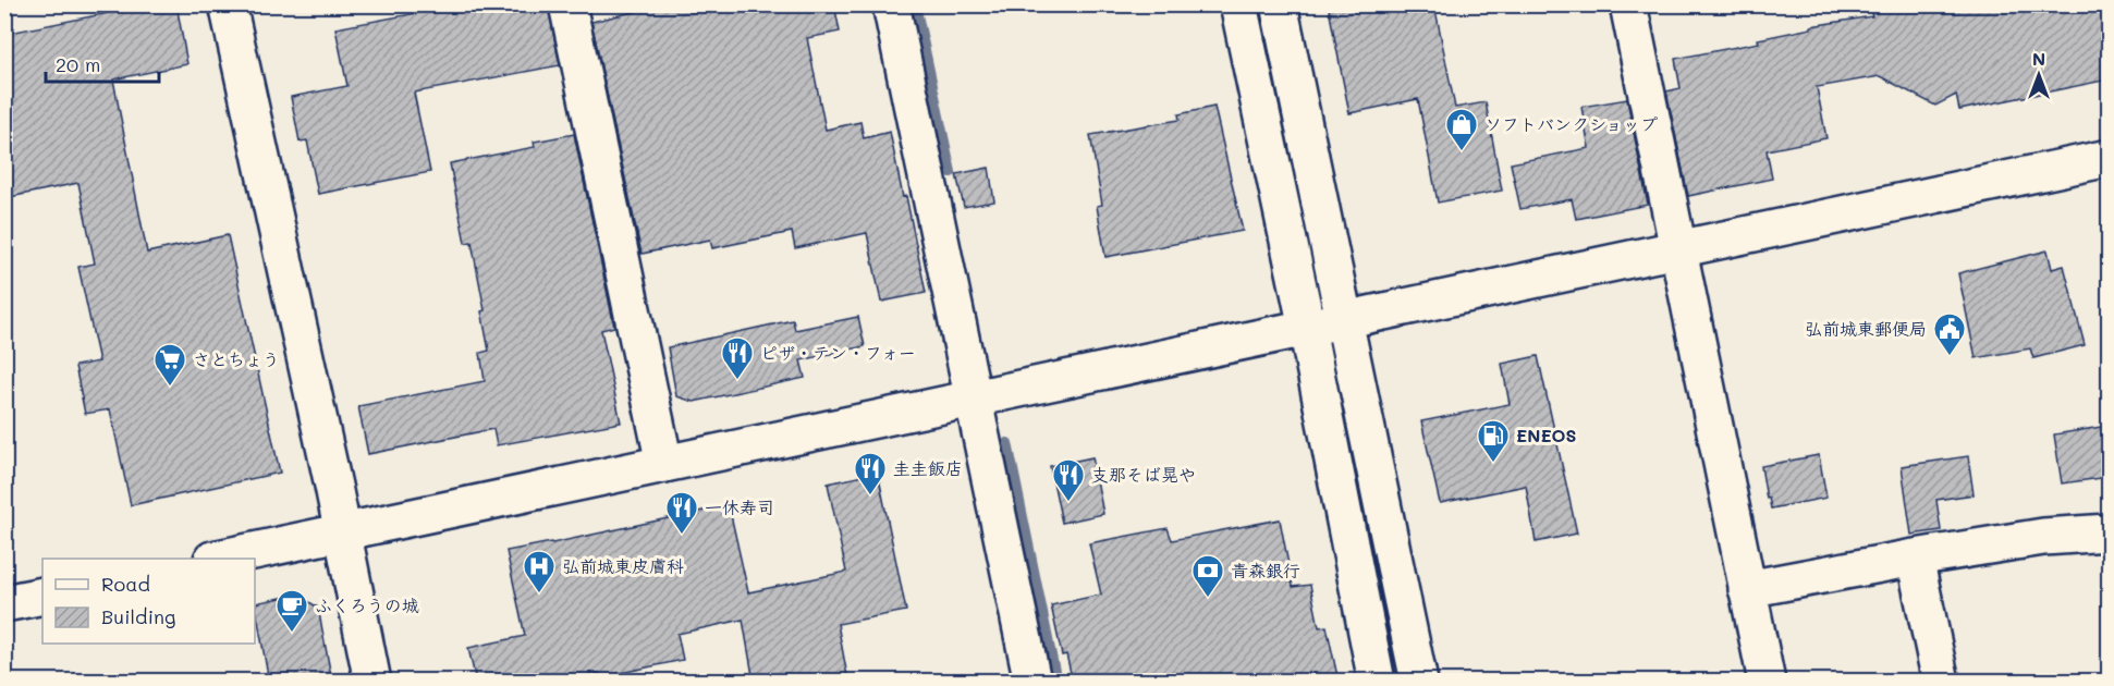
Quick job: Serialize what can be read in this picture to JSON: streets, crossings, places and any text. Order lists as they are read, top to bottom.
{
  "places": {
    "shop": ["ソフトバンクショップ"],
    "public building": ["弘前城東郵便局"],
    "restaurant": [
      "ピザ・テン・フォー",
      "圭圭飯店",
      "支那そば晃や",
      "一休寿司"
    ],
    "supermarket": ["さとちょう"],
    "fuel station": ["ENEOS"],
    "hospital": ["弘前城東皮膚科"],
    "bank": ["青森銀行"],
    "cafe": ["ふくろうの城"]
  },
  "legend": ["Road", "Building"],
  "scale_bar": "20 m",
  "north": "top"
}
